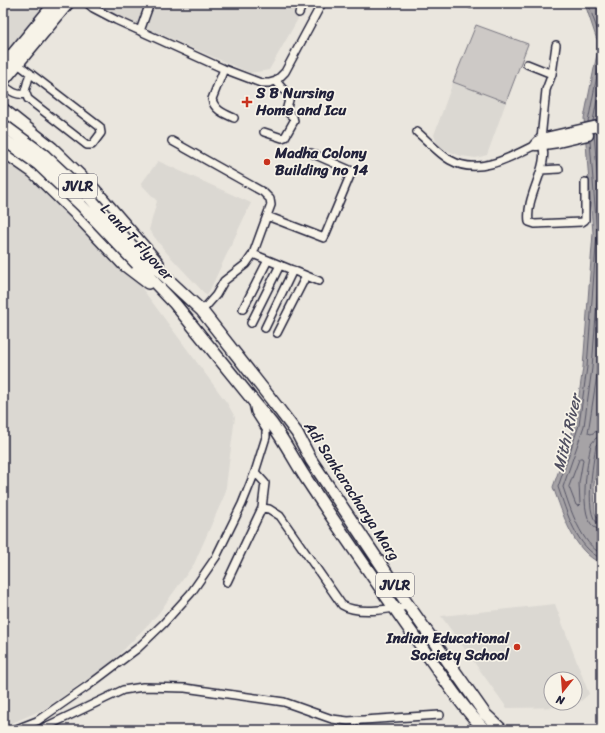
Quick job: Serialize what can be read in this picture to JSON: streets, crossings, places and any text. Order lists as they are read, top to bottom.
{
  "streets": {
    "main road": ["JVLR", "L and T Flyover", "Adi Sankaracharya Marg"]
  },
  "crossings": [
    ["L and T Flyover", "Adi Sankaracharya Marg"]
  ],
  "water": ["Mithi River"],
  "places": {
    "health": ["S B Nursing Home and Icu"],
    "other": ["Madha Colony Building no 14", "Indian Educational Society School"]
  },
  "north": "bottom"
}
